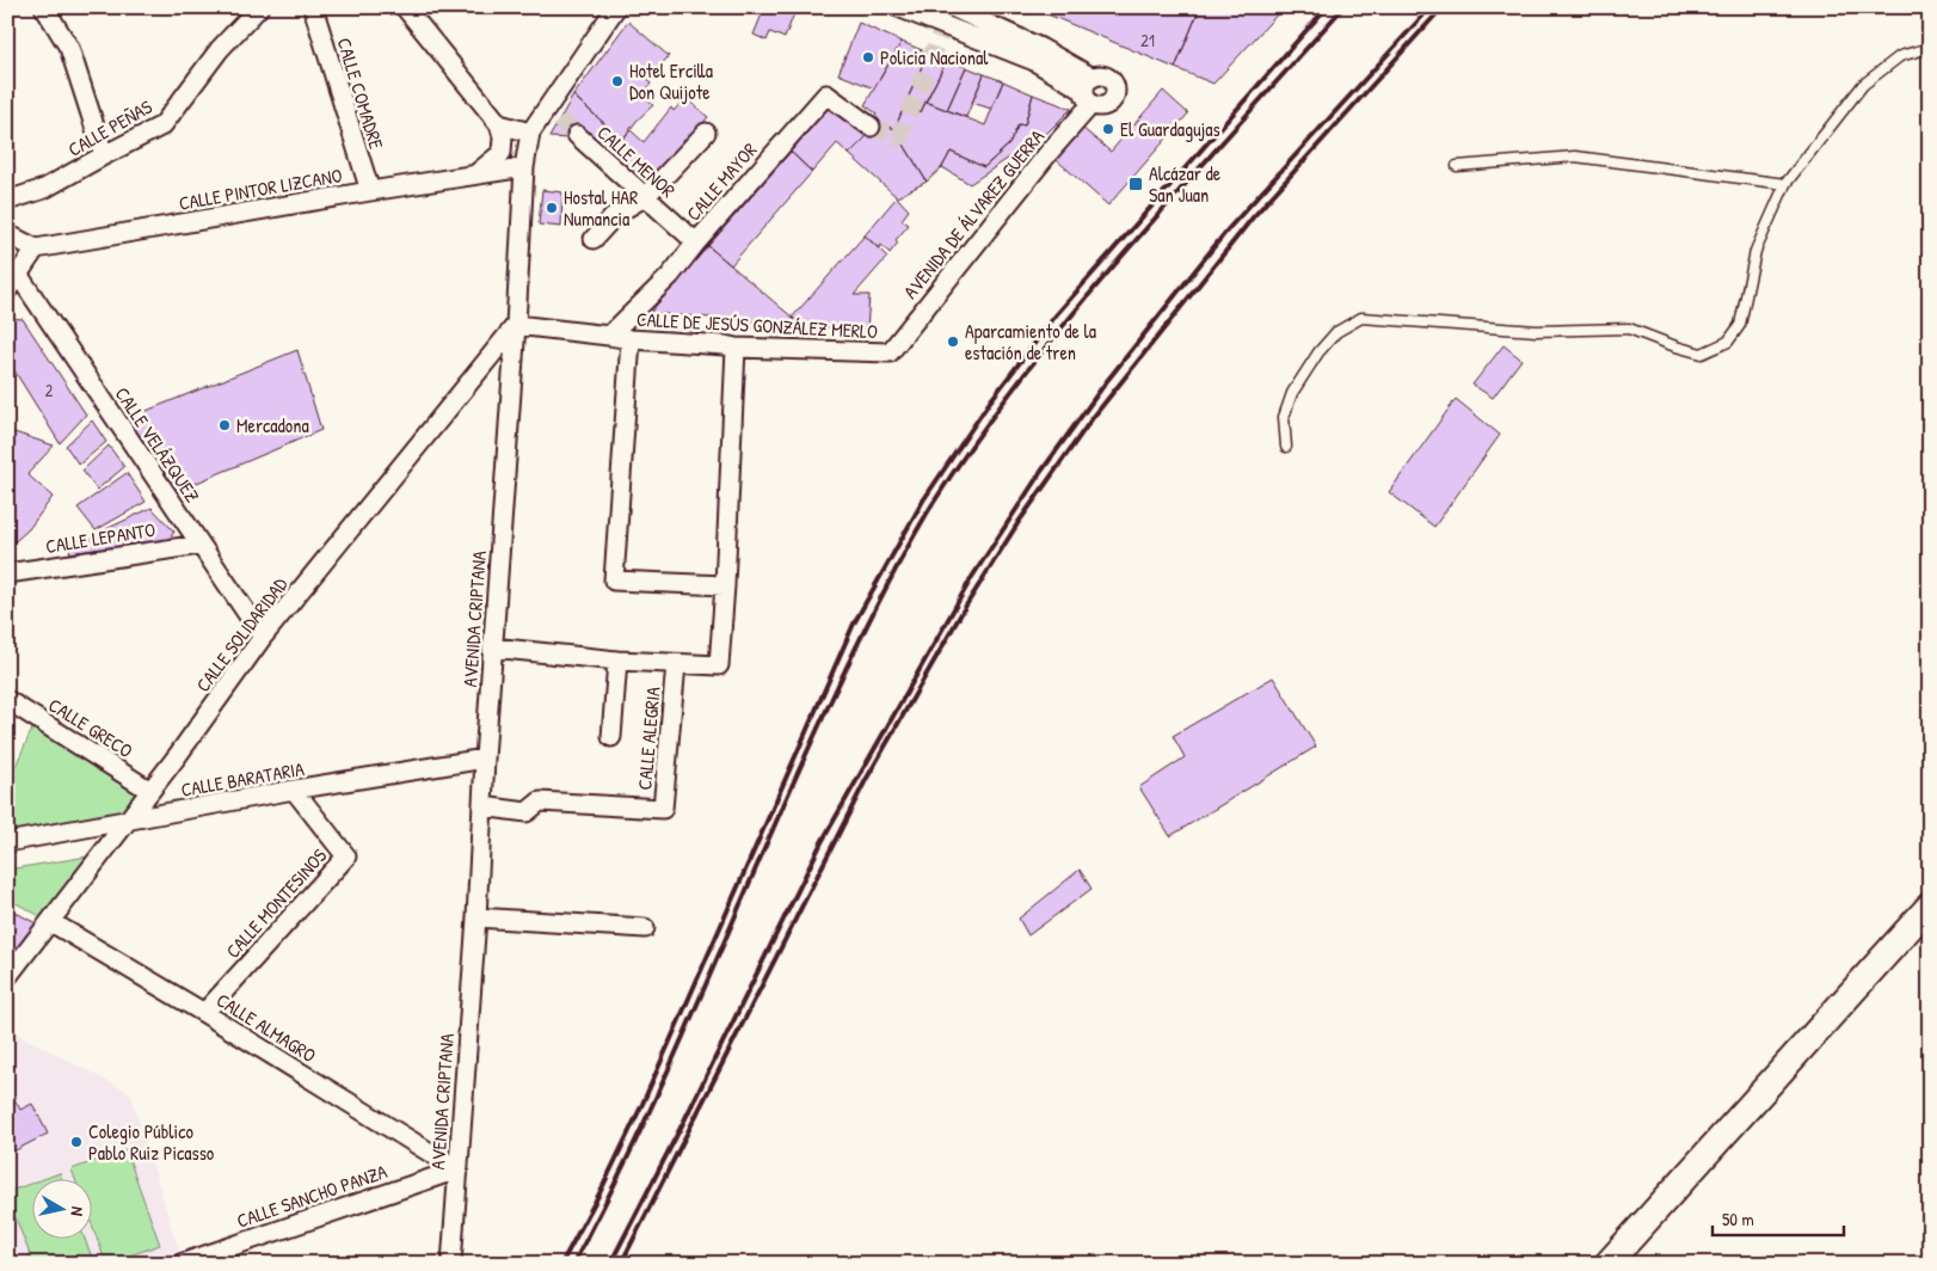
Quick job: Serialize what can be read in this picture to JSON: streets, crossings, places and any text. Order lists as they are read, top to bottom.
{
  "streets": {
    "street": [
      "CALLE COMADRE",
      "CALLE PEÑAS",
      "CALLE MENOR",
      "CALLE MAYOR",
      "CALLE PINTOR LIZCANO",
      "AVENIDA DE ÁLVAREZ GUERRA",
      "CALLE DE JESÚS GONZÁLEZ MERLO",
      "CALLE VELÁZQUEZ",
      "CALLE LEPANTO",
      "AVENIDA CRIPTANA",
      "CALLE SOLIDARIDAD",
      "CALLE GRECO",
      "CALLE ALEGRIA",
      "CALLE BARATARIA",
      "CALLE MONTESINOS",
      "CALLE ALMAGRO",
      "CALLE SANCHO PANZA"
    ]
  },
  "crossings": [
    ["CALLE COMADRE", "CALLE PINTOR LIZCANO"],
    ["CALLE MENOR", "CALLE MAYOR"],
    ["CALLE MAYOR", "CALLE DE JESÚS GONZÁLEZ MERLO"],
    ["CALLE PINTOR LIZCANO", "AVENIDA CRIPTANA"],
    ["AVENIDA DE ÁLVAREZ GUERRA", "CALLE DE JESÚS GONZÁLEZ MERLO"],
    ["CALLE DE JESÚS GONZÁLEZ MERLO", "AVENIDA CRIPTANA"],
    ["CALLE DE JESÚS GONZÁLEZ MERLO", "CALLE SOLIDARIDAD"],
    ["CALLE VELÁZQUEZ", "CALLE LEPANTO"],
    ["CALLE VELÁZQUEZ", "CALLE SOLIDARIDAD"],
    ["AVENIDA CRIPTANA", "CALLE SOLIDARIDAD"],
    ["AVENIDA CRIPTANA", "CALLE ALEGRIA"],
    ["AVENIDA CRIPTANA", "CALLE BARATARIA"],
    ["AVENIDA CRIPTANA", "CALLE ALMAGRO"],
    ["AVENIDA CRIPTANA", "CALLE SANCHO PANZA"],
    ["CALLE SOLIDARIDAD", "CALLE GRECO"],
    ["CALLE SOLIDARIDAD", "CALLE BARATARIA"],
    ["CALLE SOLIDARIDAD", "CALLE ALMAGRO"],
    ["CALLE BARATARIA", "CALLE MONTESINOS"],
    ["CALLE MONTESINOS", "CALLE ALMAGRO"],
    ["CALLE ALMAGRO", "CALLE SANCHO PANZA"]
  ],
  "places": {
    "other": [
      "Policia Nacional",
      "Hotel Ercilla Don Quijote",
      "El Guardagujas",
      "Hostal HAR Numancia",
      "Aparcamiento de la estación de tren",
      "Mercadona",
      "Colegio Público Pablo Ruiz Picasso"
    ],
    "transit": ["Alcázar de San Juan"]
  },
  "house_numbers": ["21", "2"],
  "scale_bar": "50 m",
  "north": "right"
}
